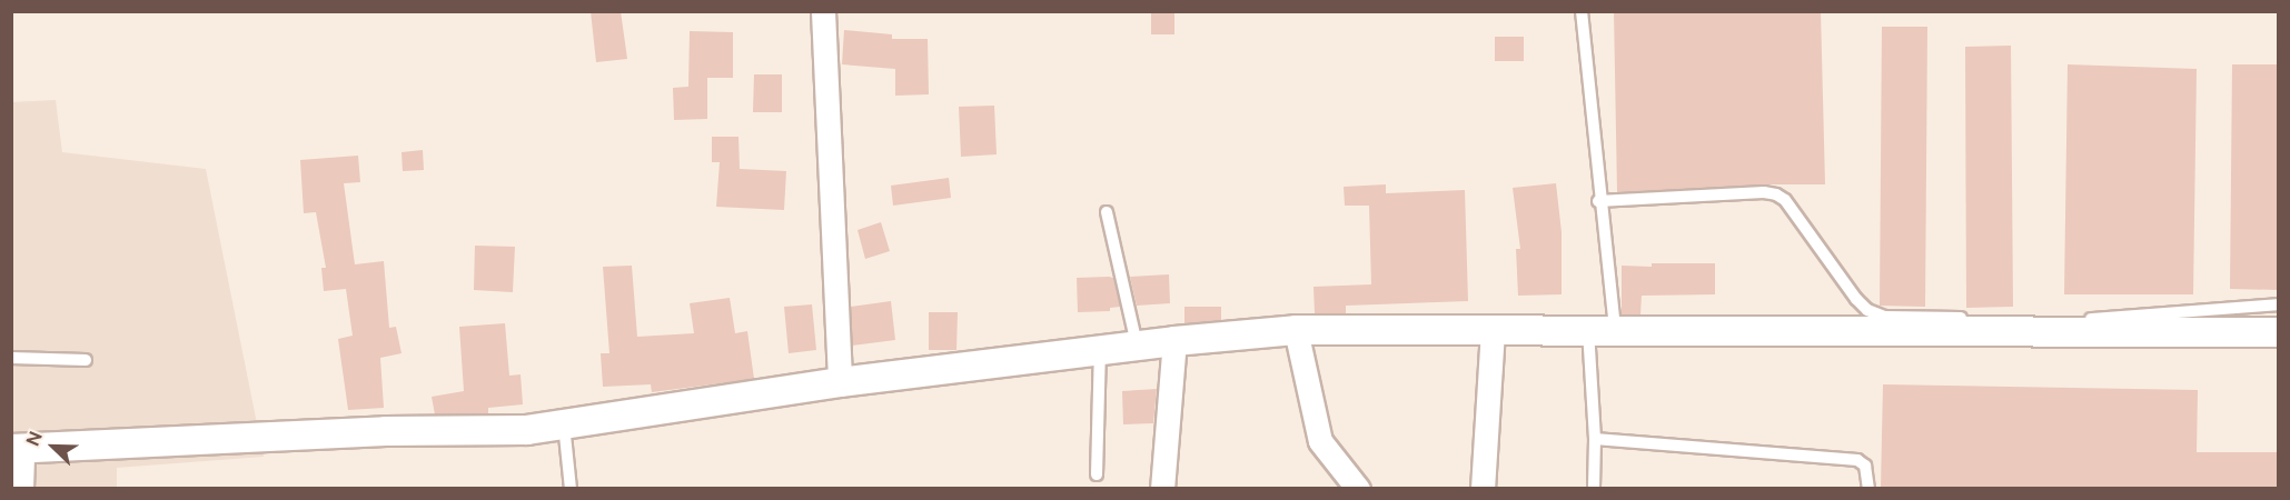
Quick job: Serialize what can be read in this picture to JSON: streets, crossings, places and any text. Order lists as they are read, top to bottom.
{
  "north": "top left"
}
